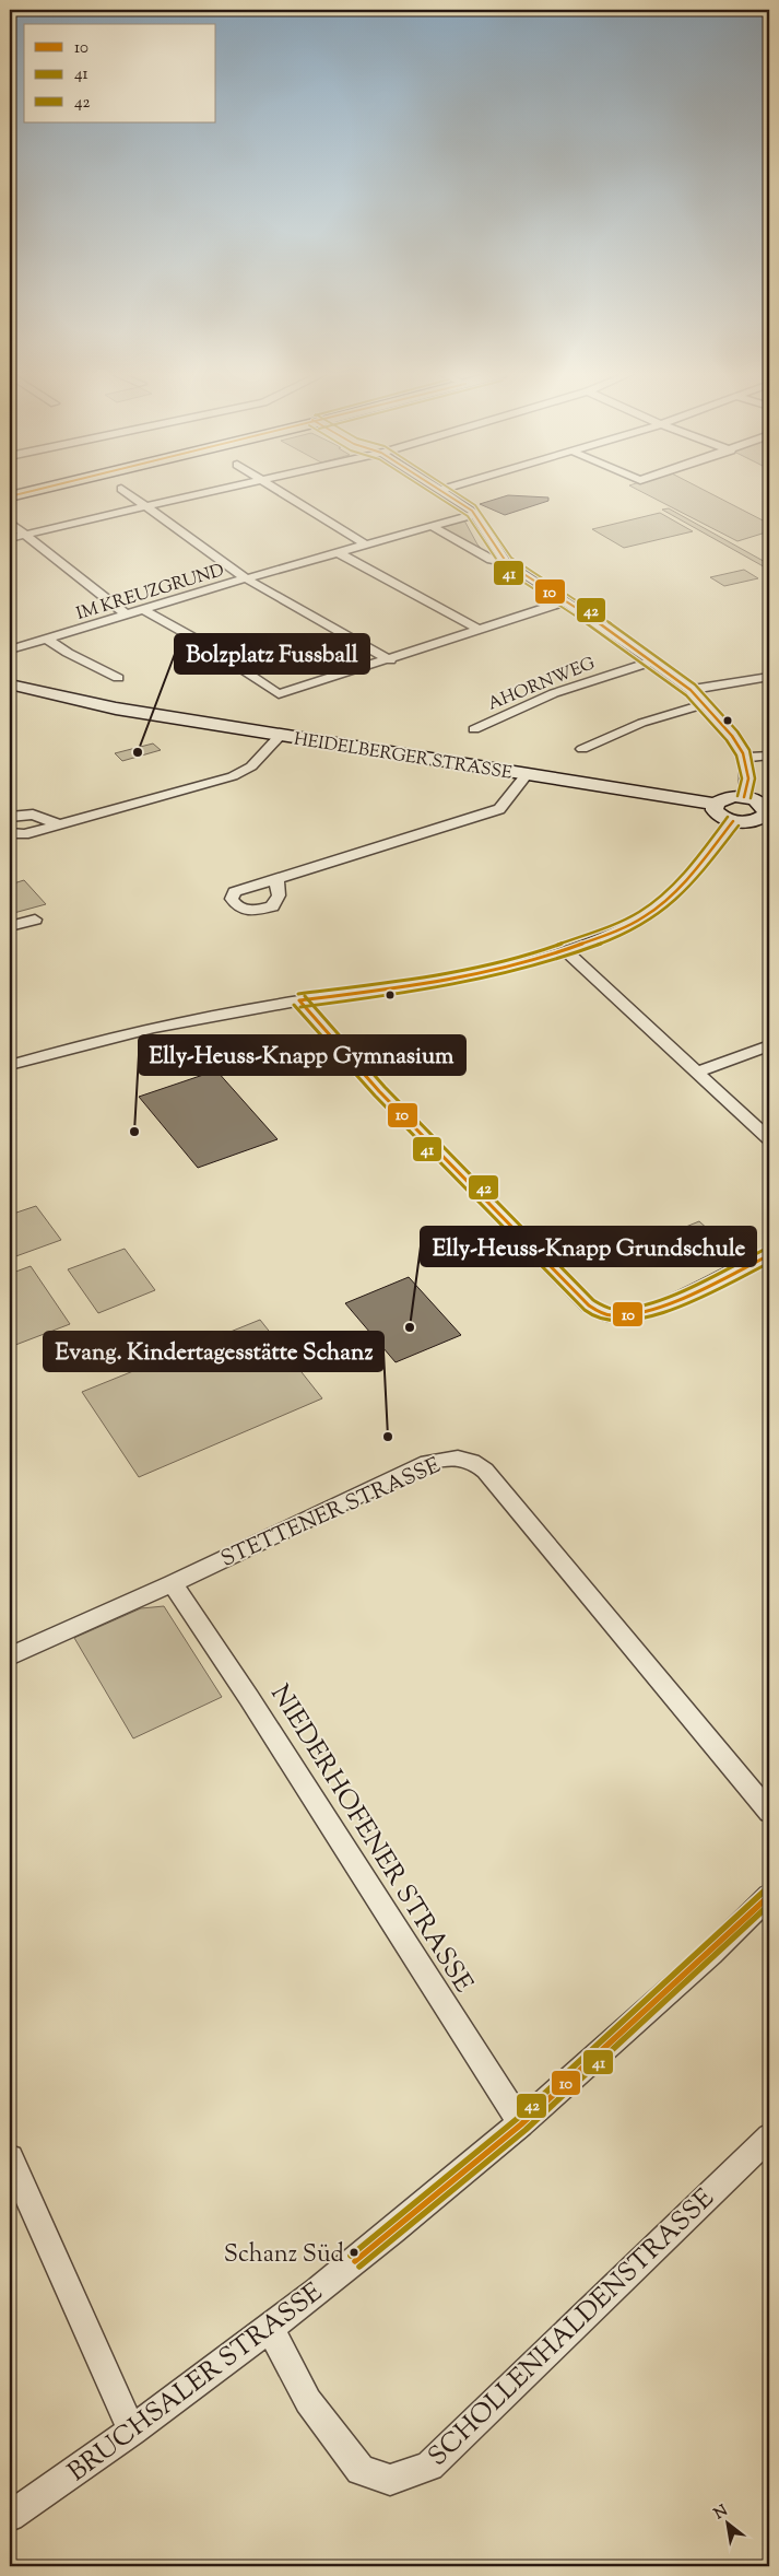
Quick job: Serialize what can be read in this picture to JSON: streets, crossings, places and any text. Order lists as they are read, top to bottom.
{
  "streets": {
    "main road": ["HEIDELBERGER STRASSE"],
    "street": [
      "IM KREUZGRUND",
      "AHORNWEG",
      "STETTENER STRASSE",
      "NIEDERHOFENER STRASSE",
      "SCHOLLENHALDENSTRASSE",
      "BRUCHSALER STRASSE"
    ]
  },
  "crossings": [
    ["STETTENER STRASSE", "NIEDERHOFENER STRASSE"],
    ["NIEDERHOFENER STRASSE", "BRUCHSALER STRASSE"],
    ["SCHOLLENHALDENSTRASSE", "BRUCHSALER STRASSE"]
  ],
  "places": [
    "Bolzplatz Fussball",
    "Elly-Heuss-Knapp Gymnasium",
    "Elly-Heuss-Knapp Grundschule",
    "Evang. Kindertagesstätte Schanz",
    "Schanz Süd"
  ],
  "lines": ["transit line 10", "transit line 41", "transit line 42"],
  "legend": ["10", "41", "42"],
  "north": "top left"
}
